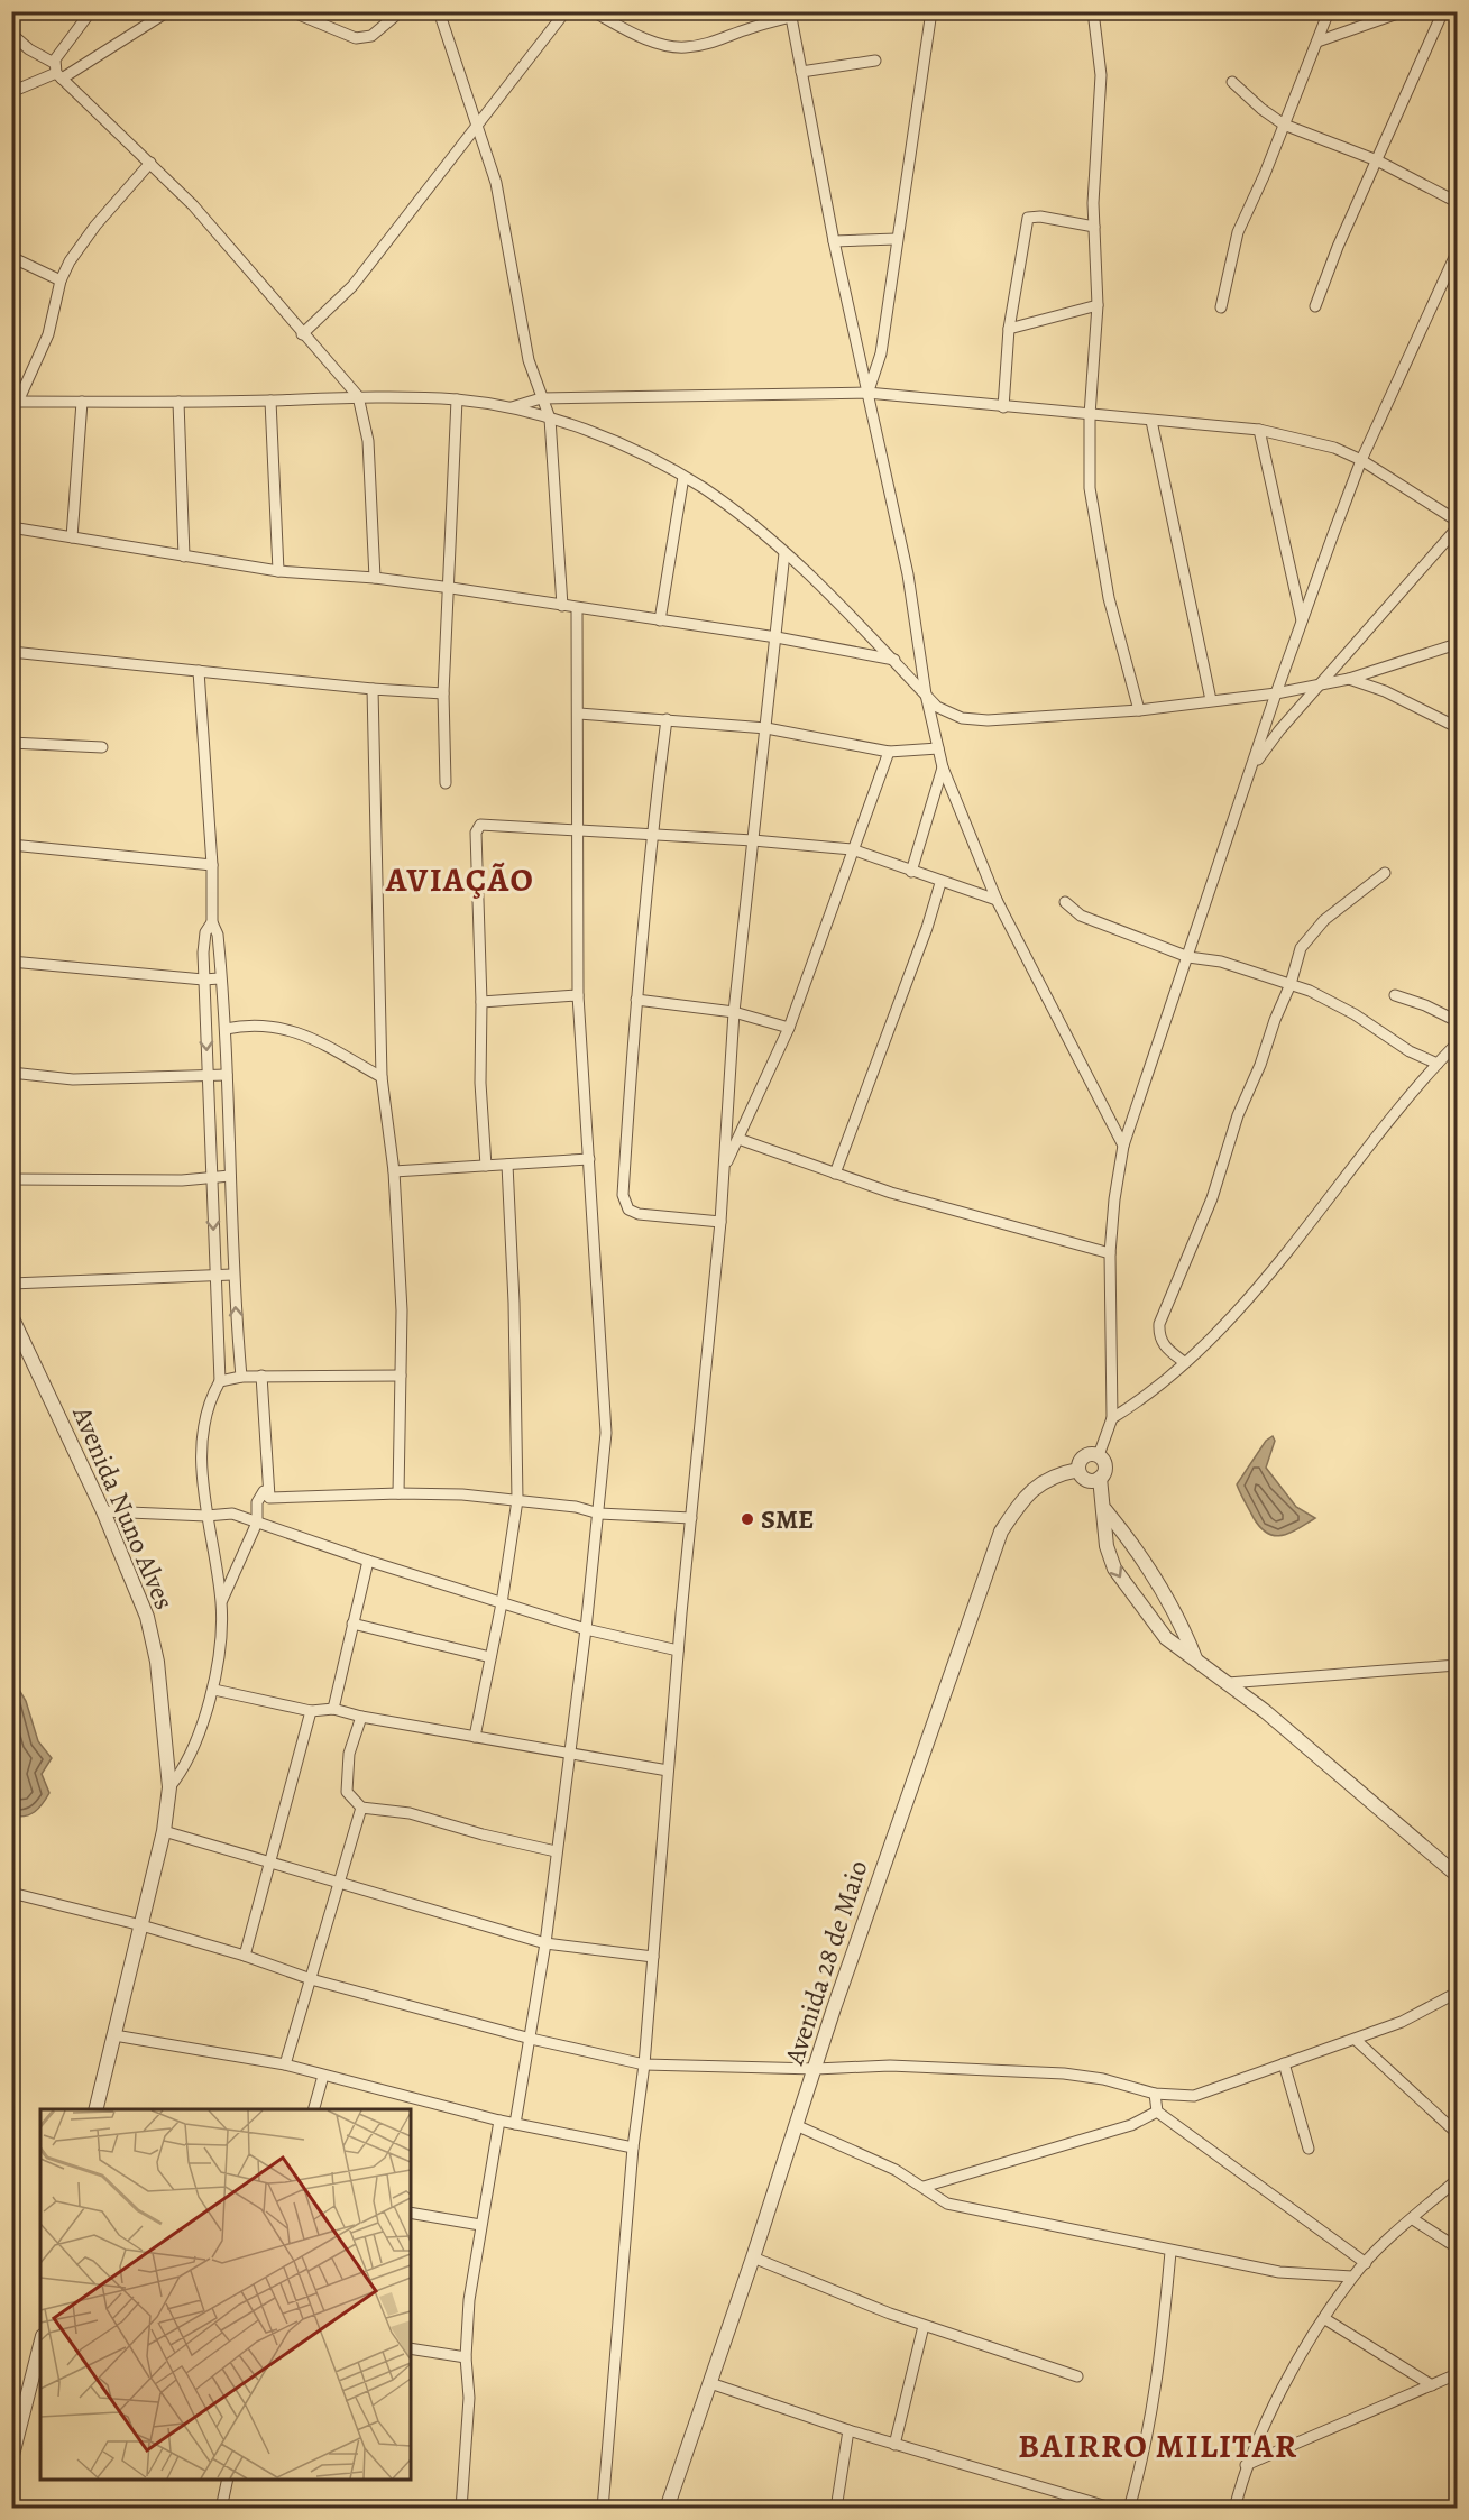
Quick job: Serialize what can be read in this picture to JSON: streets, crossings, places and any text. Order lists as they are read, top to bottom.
{
  "streets": {
    "street": ["Avenida Nuno Alves", "Avenida 28 de Maio"]
  },
  "districts": ["AVIAÇÃO", "BAIRRO MILITAR"],
  "places": ["SME"]
}
